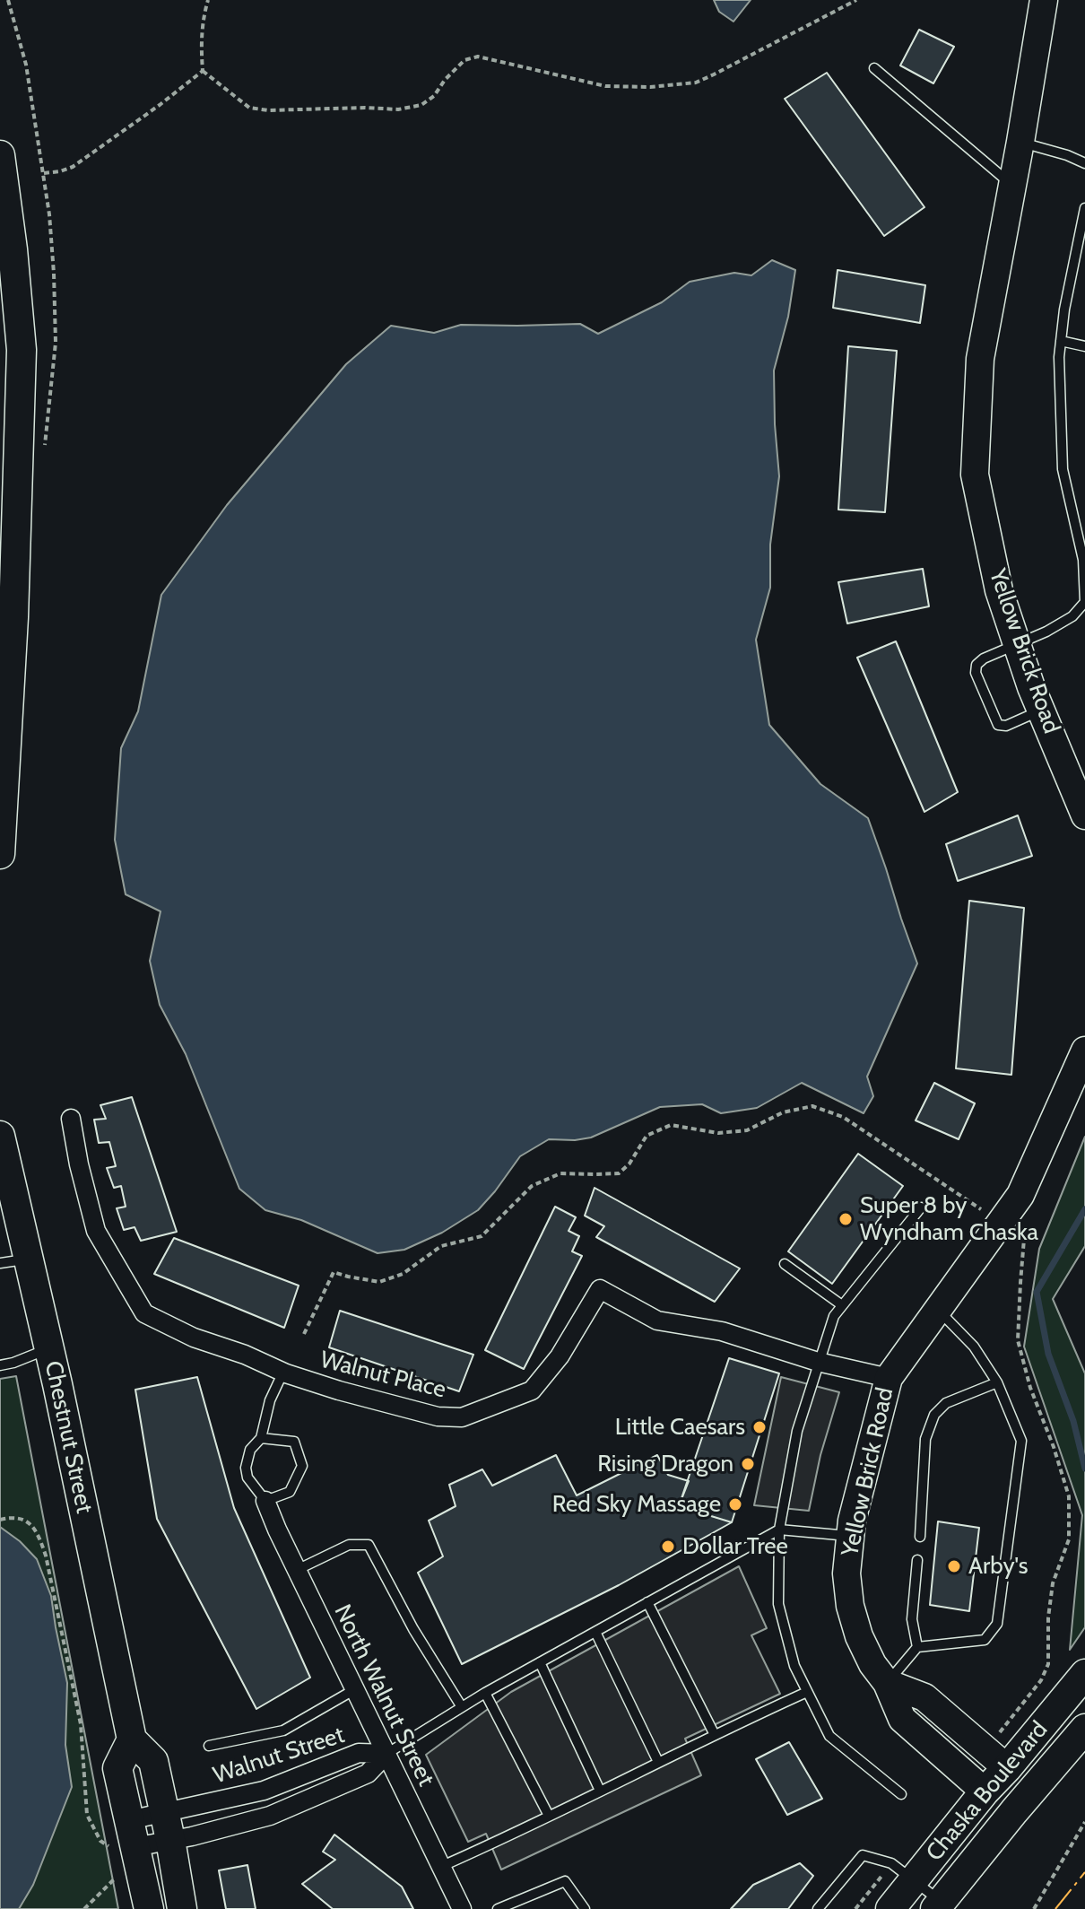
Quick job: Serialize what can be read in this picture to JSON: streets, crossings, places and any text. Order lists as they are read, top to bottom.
{
  "streets": {
    "main road": ["Chestnut Street", "Chaska Boulevard"],
    "street": [
      "Yellow Brick Road",
      "Walnut Place",
      "North Walnut Street",
      "Walnut Street"
    ]
  },
  "crossings": [
    ["Yellow Brick Road", "Walnut Place"],
    ["Yellow Brick Road", "Chaska Boulevard"],
    ["Chestnut Street", "Walnut Street"],
    ["North Walnut Street", "Walnut Street"]
  ],
  "places": [
    "Super 8 by Wyndham Chaska",
    "Little Caesars",
    "Rising Dragon",
    "Red Sky Massage",
    "Dollar Tree",
    "Arby's"
  ]
}
